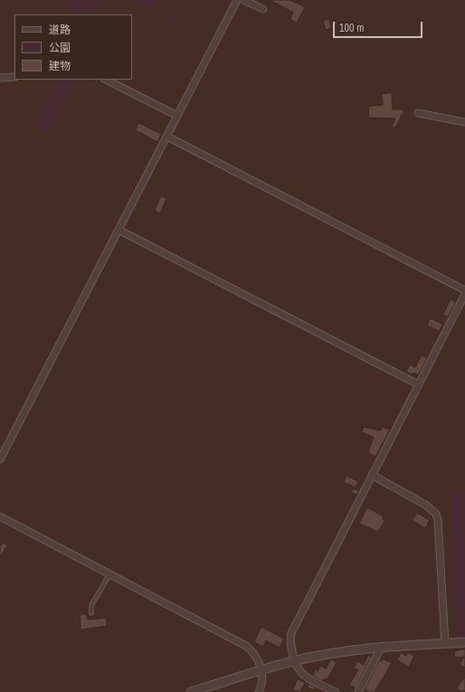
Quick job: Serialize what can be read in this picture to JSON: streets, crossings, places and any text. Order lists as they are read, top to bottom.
{
  "legend": ["道路", "公園", "建物"],
  "scale_bar": "100 m"
}
